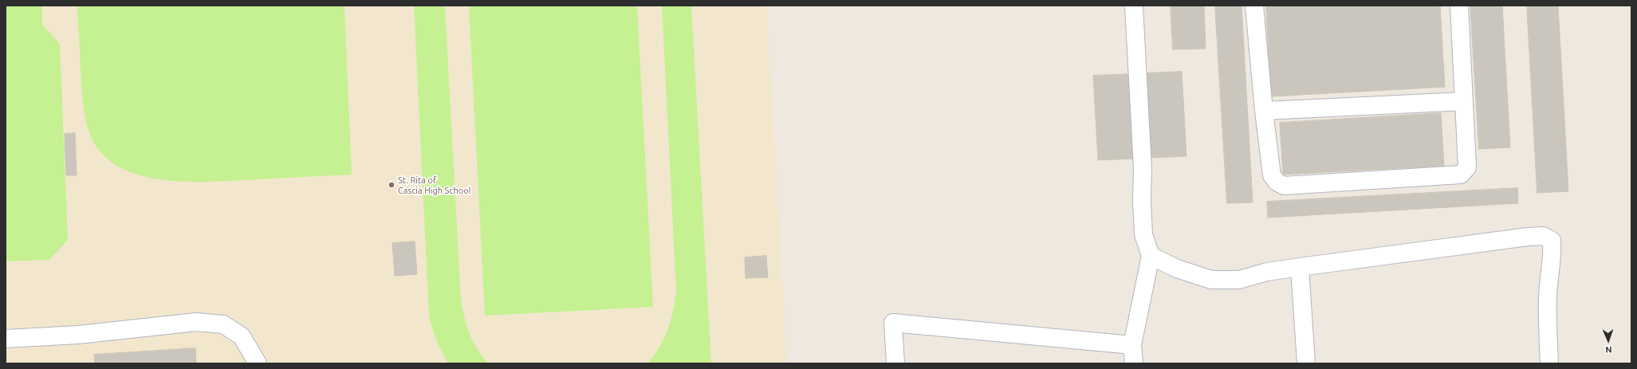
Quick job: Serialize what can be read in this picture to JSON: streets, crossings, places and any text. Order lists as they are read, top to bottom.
{
  "places": ["St. Rita of Cascia High School"],
  "north": "bottom"
}
